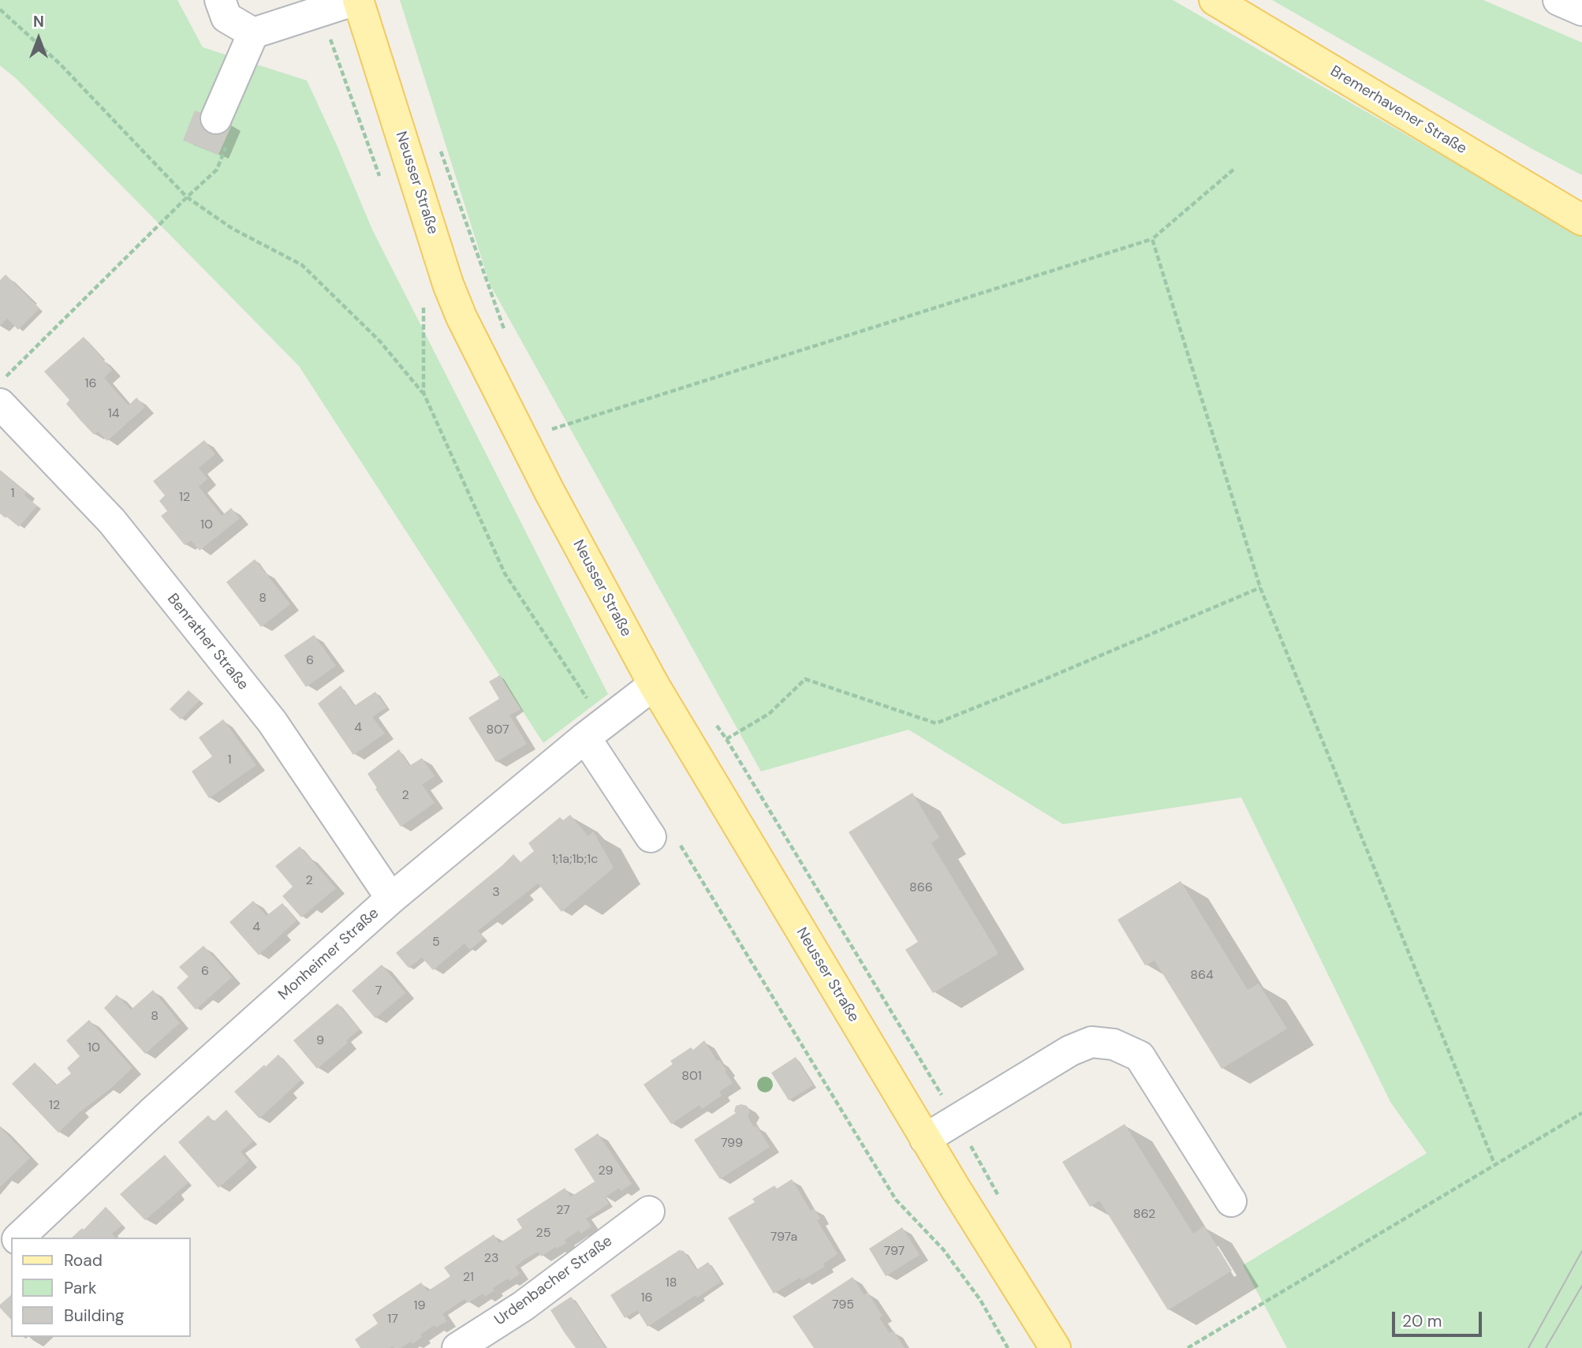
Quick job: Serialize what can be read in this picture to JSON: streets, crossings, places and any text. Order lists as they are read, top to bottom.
{
  "streets": {
    "main road": ["Bremerhavener Straße", "Neusser Straße"],
    "street": ["Benrather Straße", "Monheimer Straße", "Urdenbacher Straße"]
  },
  "crossings": [
    ["Neusser Straße", "Monheimer Straße"],
    ["Benrather Straße", "Monheimer Straße"]
  ],
  "house_numbers": [
    "16",
    "14",
    "1",
    "12",
    "10",
    "8",
    "6",
    "4",
    "807",
    "1",
    "2",
    "1;1a;1b;1c",
    "2",
    "866",
    "3",
    "4",
    "5",
    "6",
    "864",
    "7",
    "8",
    "9",
    "10",
    "801",
    "12",
    "799",
    "29",
    "27",
    "862",
    "25",
    "797a",
    "797",
    "23",
    "21",
    "18",
    "16",
    "795",
    "19",
    "17"
  ],
  "legend": ["Road", "Park", "Building"],
  "scale_bar": "20 m",
  "north": "top"
}
